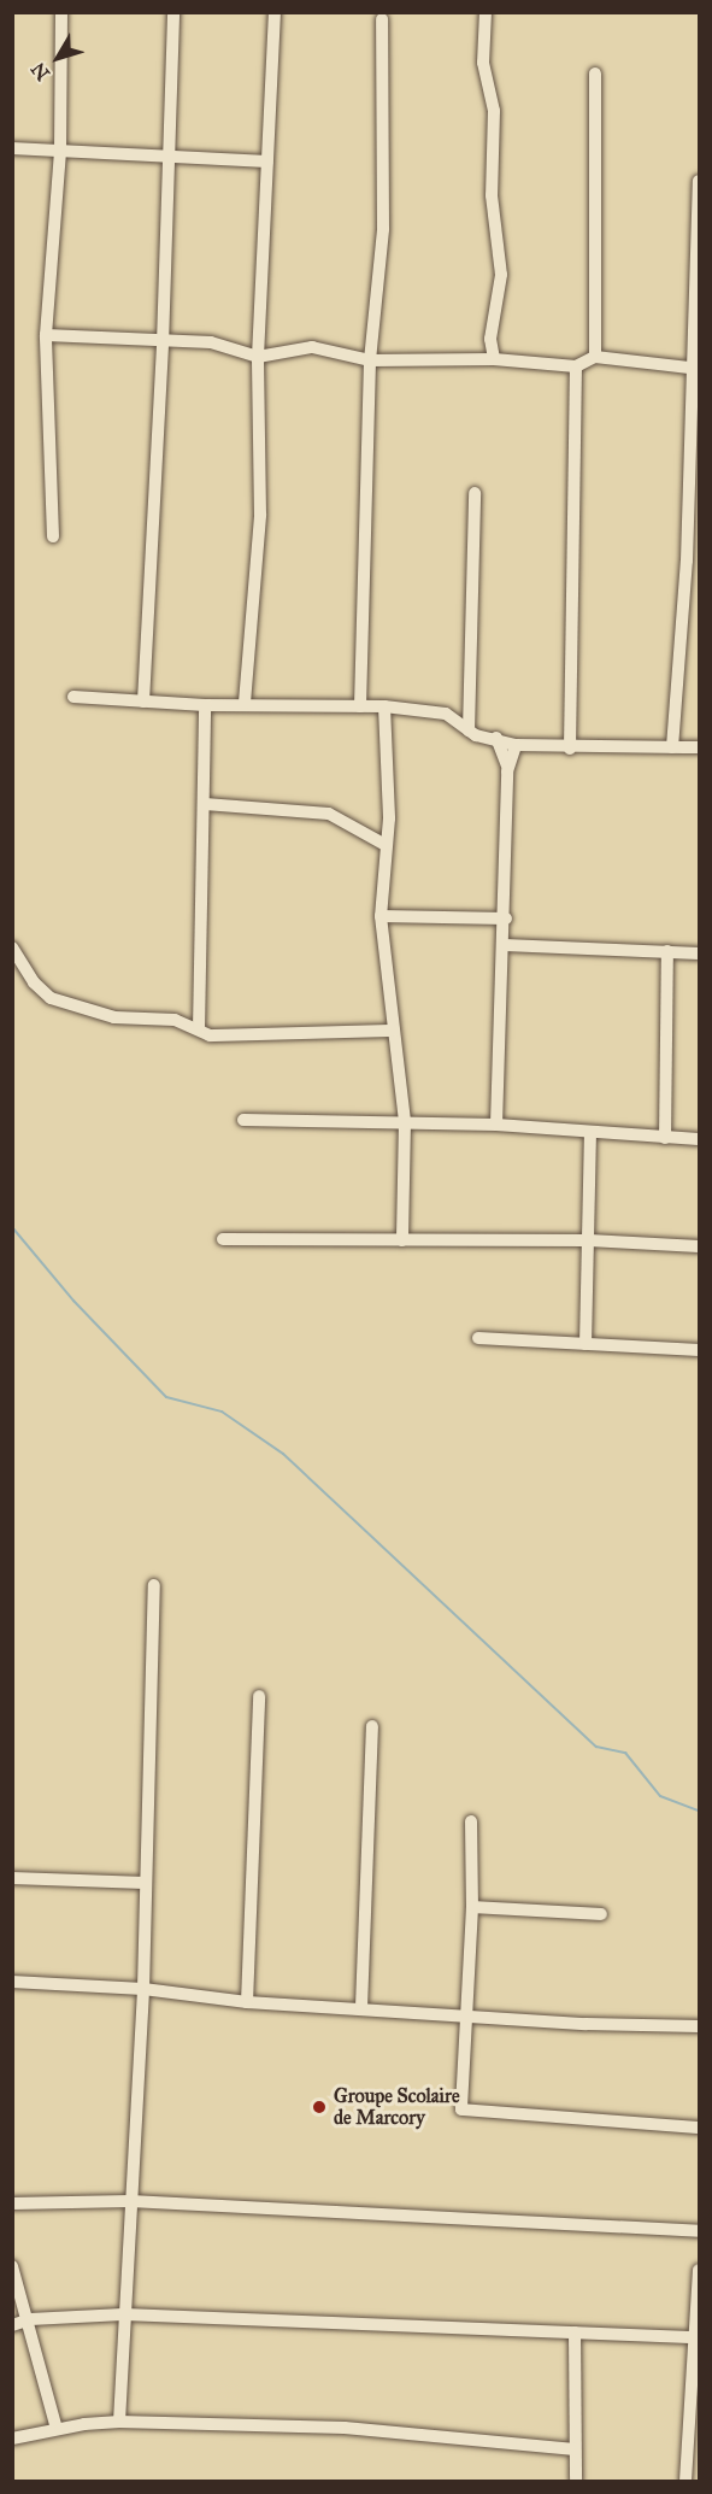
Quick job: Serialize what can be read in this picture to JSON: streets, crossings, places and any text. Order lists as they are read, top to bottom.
{
  "places": ["Groupe Scolaire de Marcory"],
  "north": "bottom left"
}
